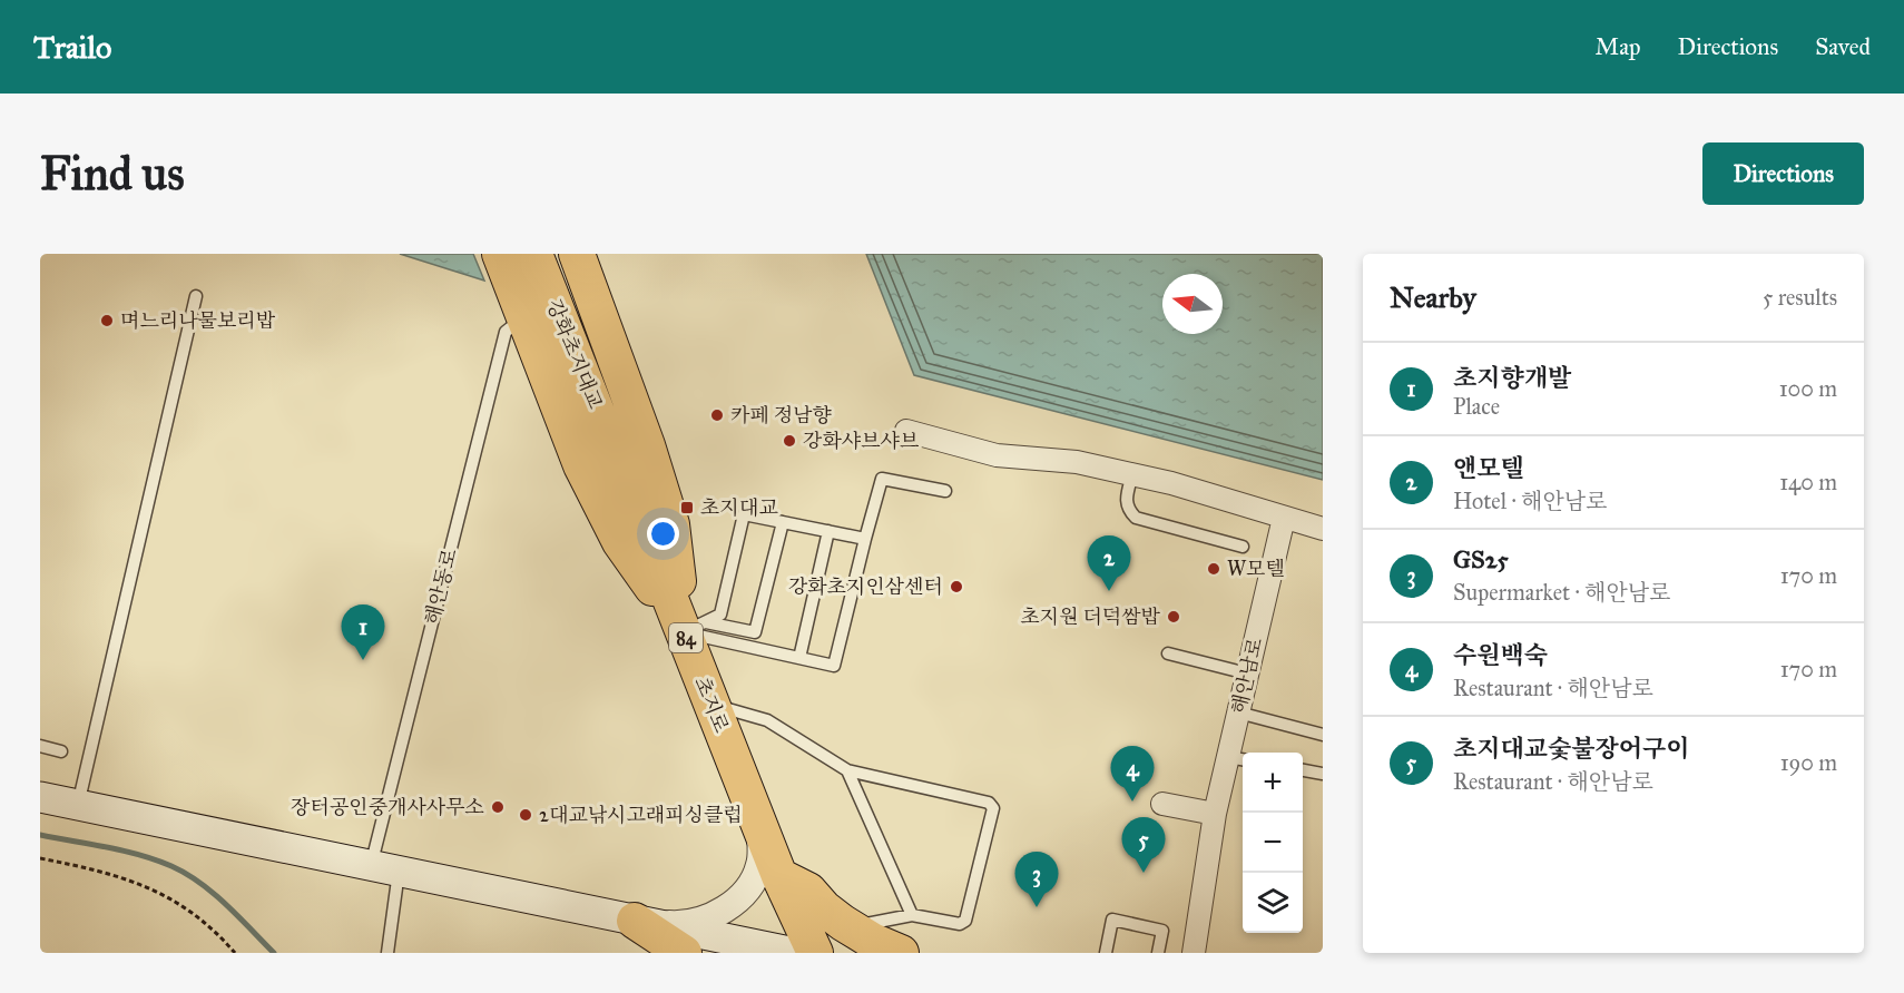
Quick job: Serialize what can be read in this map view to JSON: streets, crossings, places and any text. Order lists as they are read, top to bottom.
{
  "streets": {
    "main road": ["강화초지대교", "84", "초지로"],
    "street": ["해안남로"],
    "lane": ["해안동로"]
  },
  "crossings": [
    ["강화초지대교", "초지로"]
  ],
  "places": {
    "other": [
      "며느리나물보리밥",
      "카페 정남향",
      "강화샤브샤브",
      "W모텔",
      "강화초지인삼센터",
      "초지원 더덕쌈밥",
      "장터공인중개사사무소",
      "2대교낚시고래피싱클럽"
    ],
    "transit": ["초지대교"]
  },
  "north": "left",
  "page": {
    "header": "Trailo",
    "nav": ["Map", "Directions", "Saved"],
    "buttons": "Directions",
    "title": "Find us",
    "heading": ["Nearby", "5 results"],
    "list": [
      {
        "mark": "1",
        "name": "초지향개발",
        "note": "Place",
        "value": "100 m"
      },
      {
        "mark": "2",
        "name": "앤모텔",
        "note": "Hotel · 해안남로",
        "value": "140 m"
      },
      {
        "mark": "3",
        "name": "GS25",
        "note": "Supermarket · 해안남로",
        "value": "170 m"
      },
      {
        "mark": "4",
        "name": "수원백숙",
        "note": "Restaurant · 해안남로",
        "value": "170 m"
      },
      {
        "mark": "5",
        "name": "초지대교숯불장어구이",
        "note": "Restaurant · 해안남로",
        "value": "190 m"
      }
    ],
    "pins": [
      "2",
      "1",
      "4",
      "5",
      "3"
    ],
    "map_buttons": ["+", "−"]
  }
}
